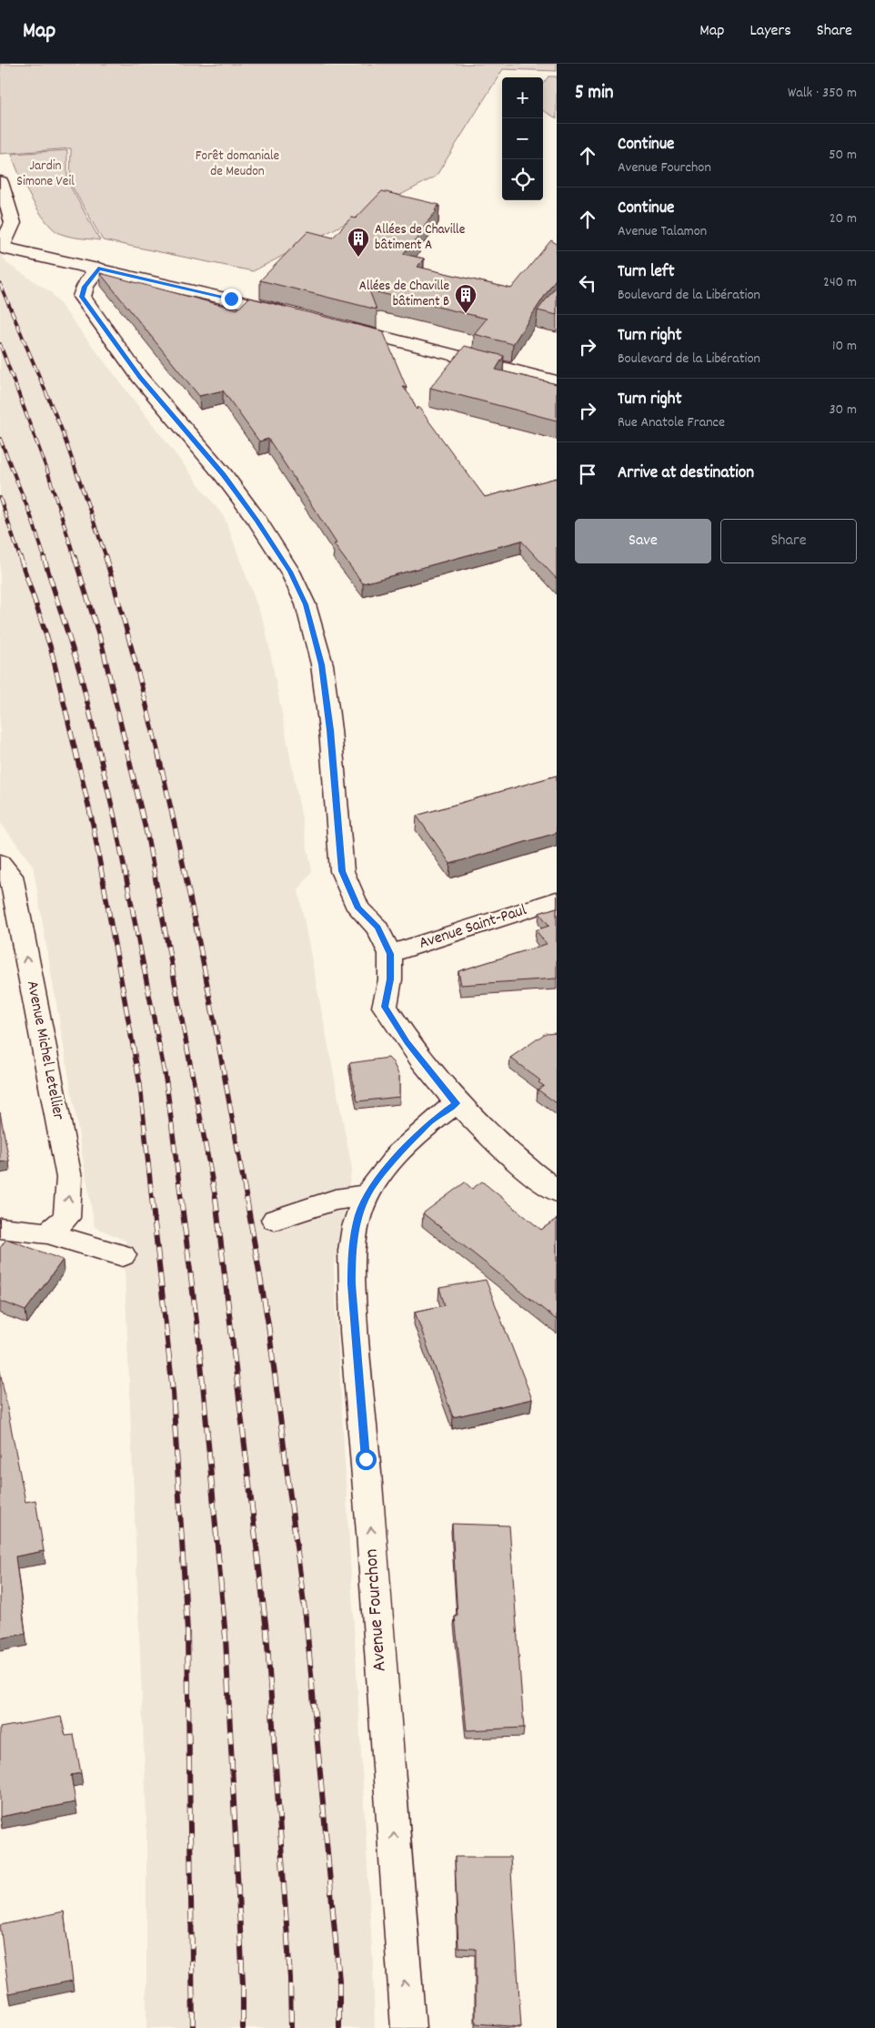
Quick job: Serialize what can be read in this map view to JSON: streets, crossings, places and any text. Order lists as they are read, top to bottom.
{
  "streets": {
    "street": ["Avenue Saint-Paul", "Avenue Michel Letellier", "Avenue Fourchon"]
  },
  "one_way": ["Avenue Michel Letellier", "Avenue Fourchon"],
  "parks": ["Forêt domaniale de Meudon", "Jardin Simone Veil"],
  "places": {
    "building": ["Allées de Chaville bâtiment A", "Allées de Chaville bâtiment B"]
  },
  "page": {
    "header": "Map",
    "nav": ["Map", "Layers", "Share"],
    "heading": ["5 min", "Walk · 350 m"],
    "map_buttons": ["+", "−"],
    "list": [
      ["Continue", "Avenue Fourchon", "50 m"],
      ["Continue", "Avenue Talamon", "20 m"],
      ["Turn left", "Boulevard de la Libération", "240 m"],
      ["Turn right", "Boulevard de la Libération", "10 m"],
      ["Turn right", "Rue Anatole France", "30 m"],
      "Arrive at destination"
    ],
    "buttons": ["Save", "Share"]
  }
}
